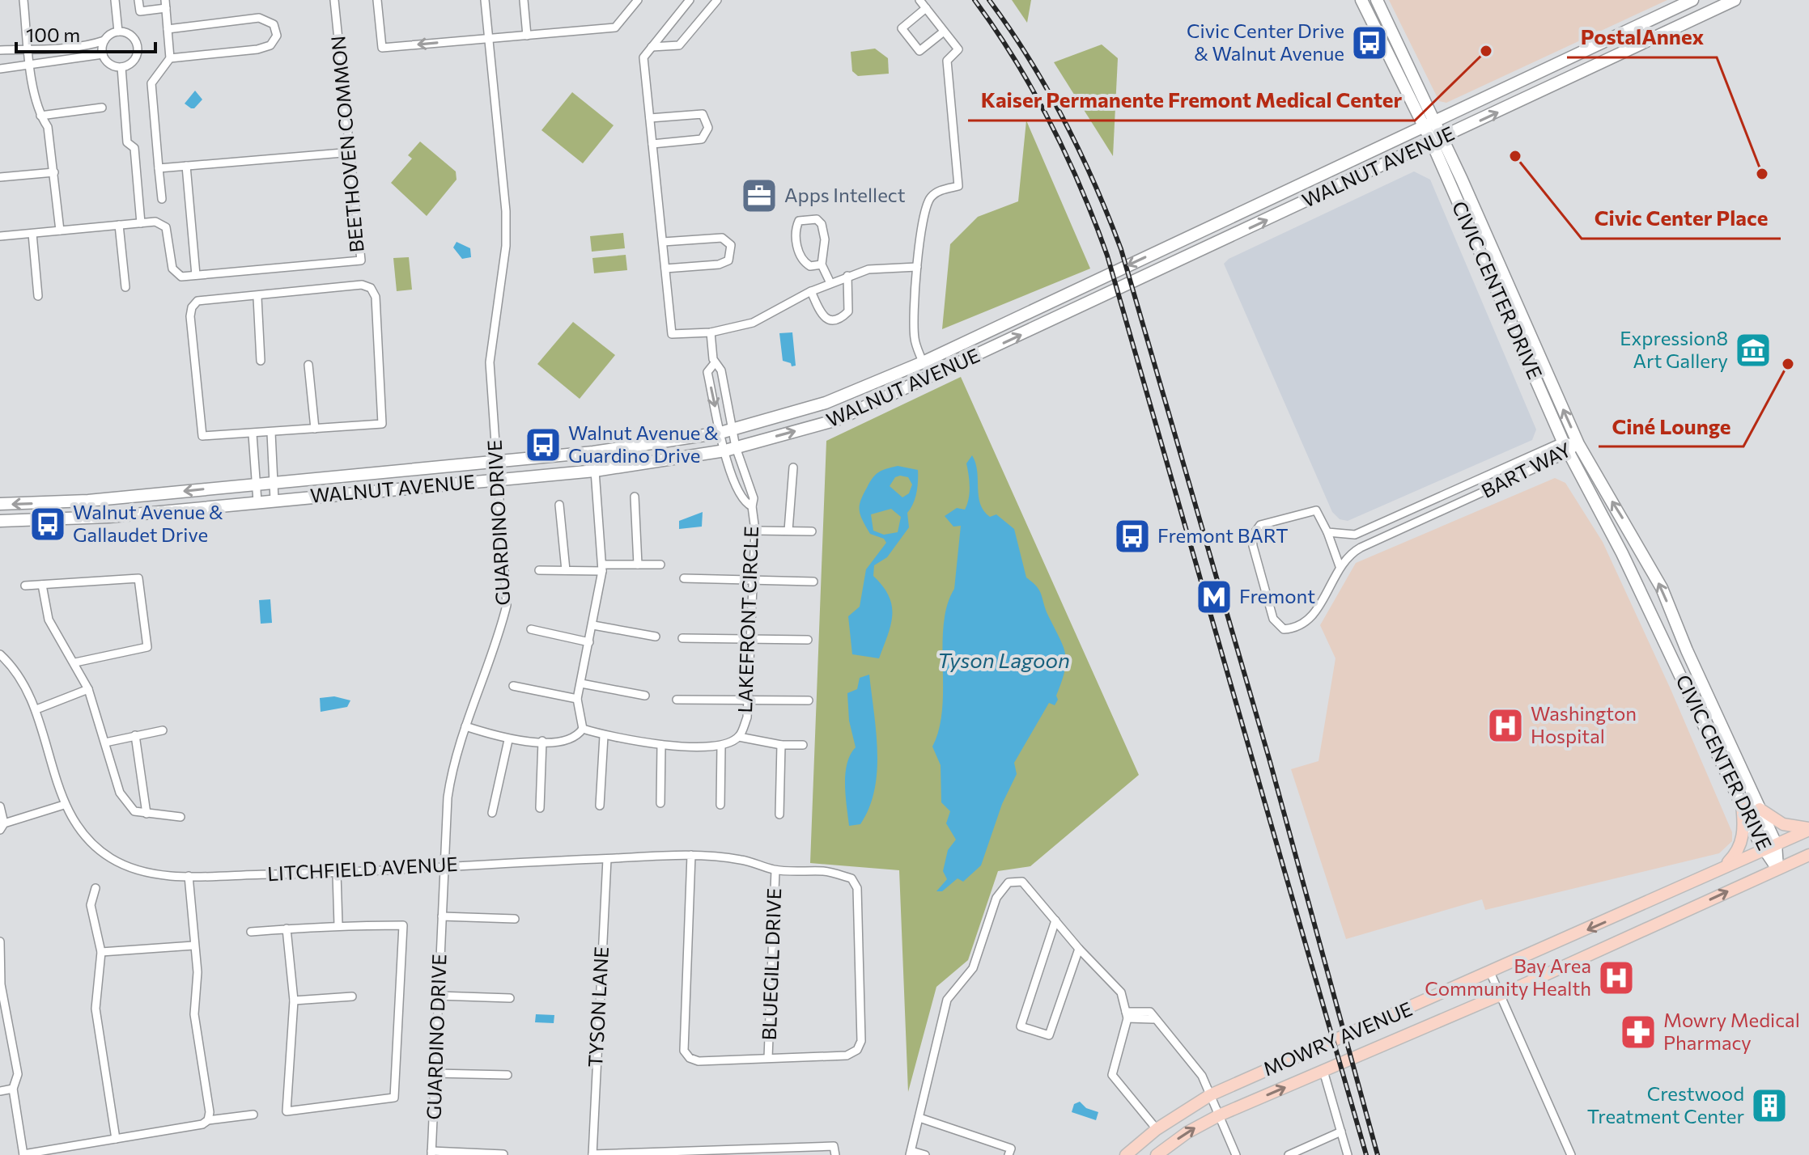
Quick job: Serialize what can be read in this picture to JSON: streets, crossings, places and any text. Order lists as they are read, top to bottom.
{
  "streets": {
    "main road": ["WALNUT AVENUE", "CIVIC CENTER DRIVE", "MOWRY AVENUE"],
    "street": [
      "BEETHOVEN COMMON",
      "BART WAY",
      "GUARDINO DRIVE",
      "LAKEFRONT CIRCLE",
      "LITCHFIELD AVENUE",
      "BLUEGILL DRIVE",
      "TYSON LANE"
    ]
  },
  "crossings": [
    ["WALNUT AVENUE", "CIVIC CENTER DRIVE"],
    ["WALNUT AVENUE", "GUARDINO DRIVE"],
    ["WALNUT AVENUE", "LAKEFRONT CIRCLE"],
    ["CIVIC CENTER DRIVE", "BART WAY"],
    ["CIVIC CENTER DRIVE", "MOWRY AVENUE"],
    ["GUARDINO DRIVE", "LITCHFIELD AVENUE"],
    ["LITCHFIELD AVENUE", "BLUEGILL DRIVE"],
    ["LITCHFIELD AVENUE", "TYSON LANE"]
  ],
  "water": ["Tyson Lagoon"],
  "places": {
    "bus stop": [
      "Civic Center Drive & Walnut Avenue",
      "Walnut Avenue & Guardino Drive",
      "Walnut Avenue & Gallaudet Drive",
      "Fremont BART"
    ],
    "other": [
      "Kaiser Permanente Fremont Medical Center",
      "Civic Center Place",
      "PostalAnnex",
      "Ciné Lounge"
    ],
    "office": ["Apps Intellect"],
    "museum": ["Expression8 Art Gallery"],
    "metro station": ["Fremont"],
    "hospital": ["Washington Hospital", "Bay Area Community Health"],
    "pharmacy": ["Mowry Medical Pharmacy"],
    "building": ["Crestwood Treatment Center"]
  },
  "scale_bar": "100 m"
}
